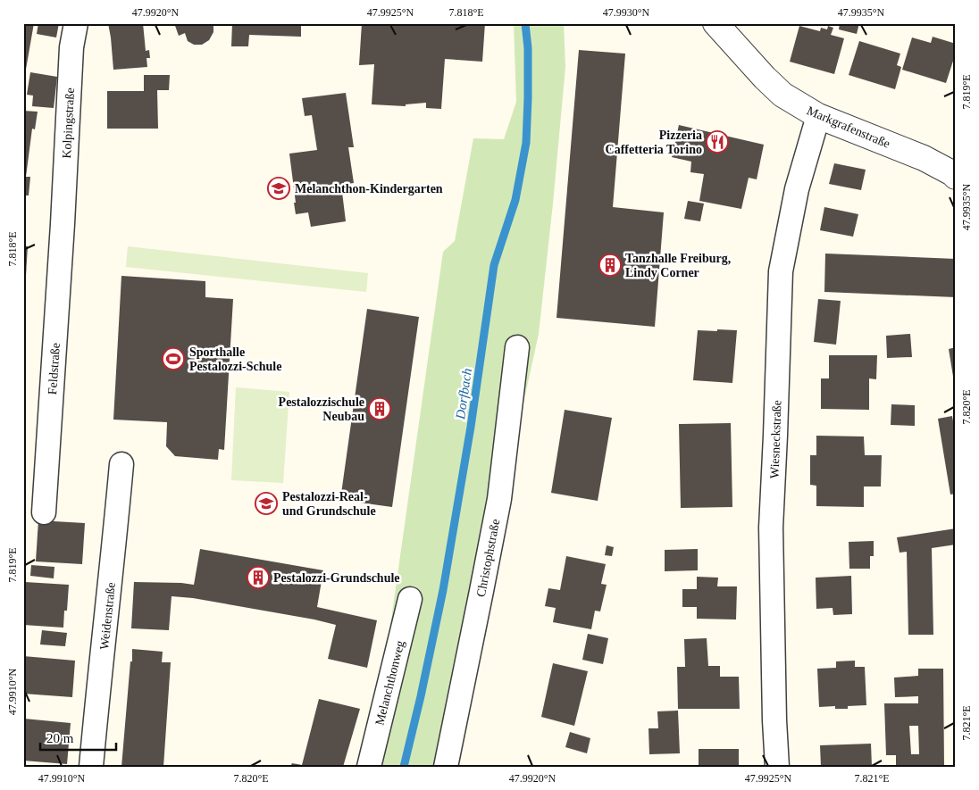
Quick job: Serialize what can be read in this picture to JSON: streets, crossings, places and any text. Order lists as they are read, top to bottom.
{
  "streets": {
    "street": [
      "Kolpingstraße",
      "Markgrafenstraße",
      "Feldstraße",
      "Wiesneckstraße",
      "Christophstraße",
      "Weidenstraße",
      "Melanchthonweg"
    ]
  },
  "crossings": [
    ["Kolpingstraße", "Feldstraße"],
    ["Markgrafenstraße", "Wiesneckstraße"]
  ],
  "water": ["Dorfbach"],
  "places": {
    "restaurant": ["Pizzeria Caffetteria Torino"],
    "school or university": ["Melanchthon-Kindergarten", "Pestalozzi-Real- und Grundschule"],
    "building": ["Tanzhalle Freiburg, Lindy Corner", "Pestalozzischule Neubau", "Pestalozzi-Grundschule"],
    "sports": ["Sporthalle Pestalozzi-Schule"]
  },
  "scale_bar": "20 m",
  "coordinates": [
    "47.9920°N",
    "47.9925°N",
    "7.818°E",
    "47.9930°N",
    "47.9935°N",
    "7.819°E",
    "7.820°E",
    "47.9910°N",
    "7.821°E"
  ]
}
